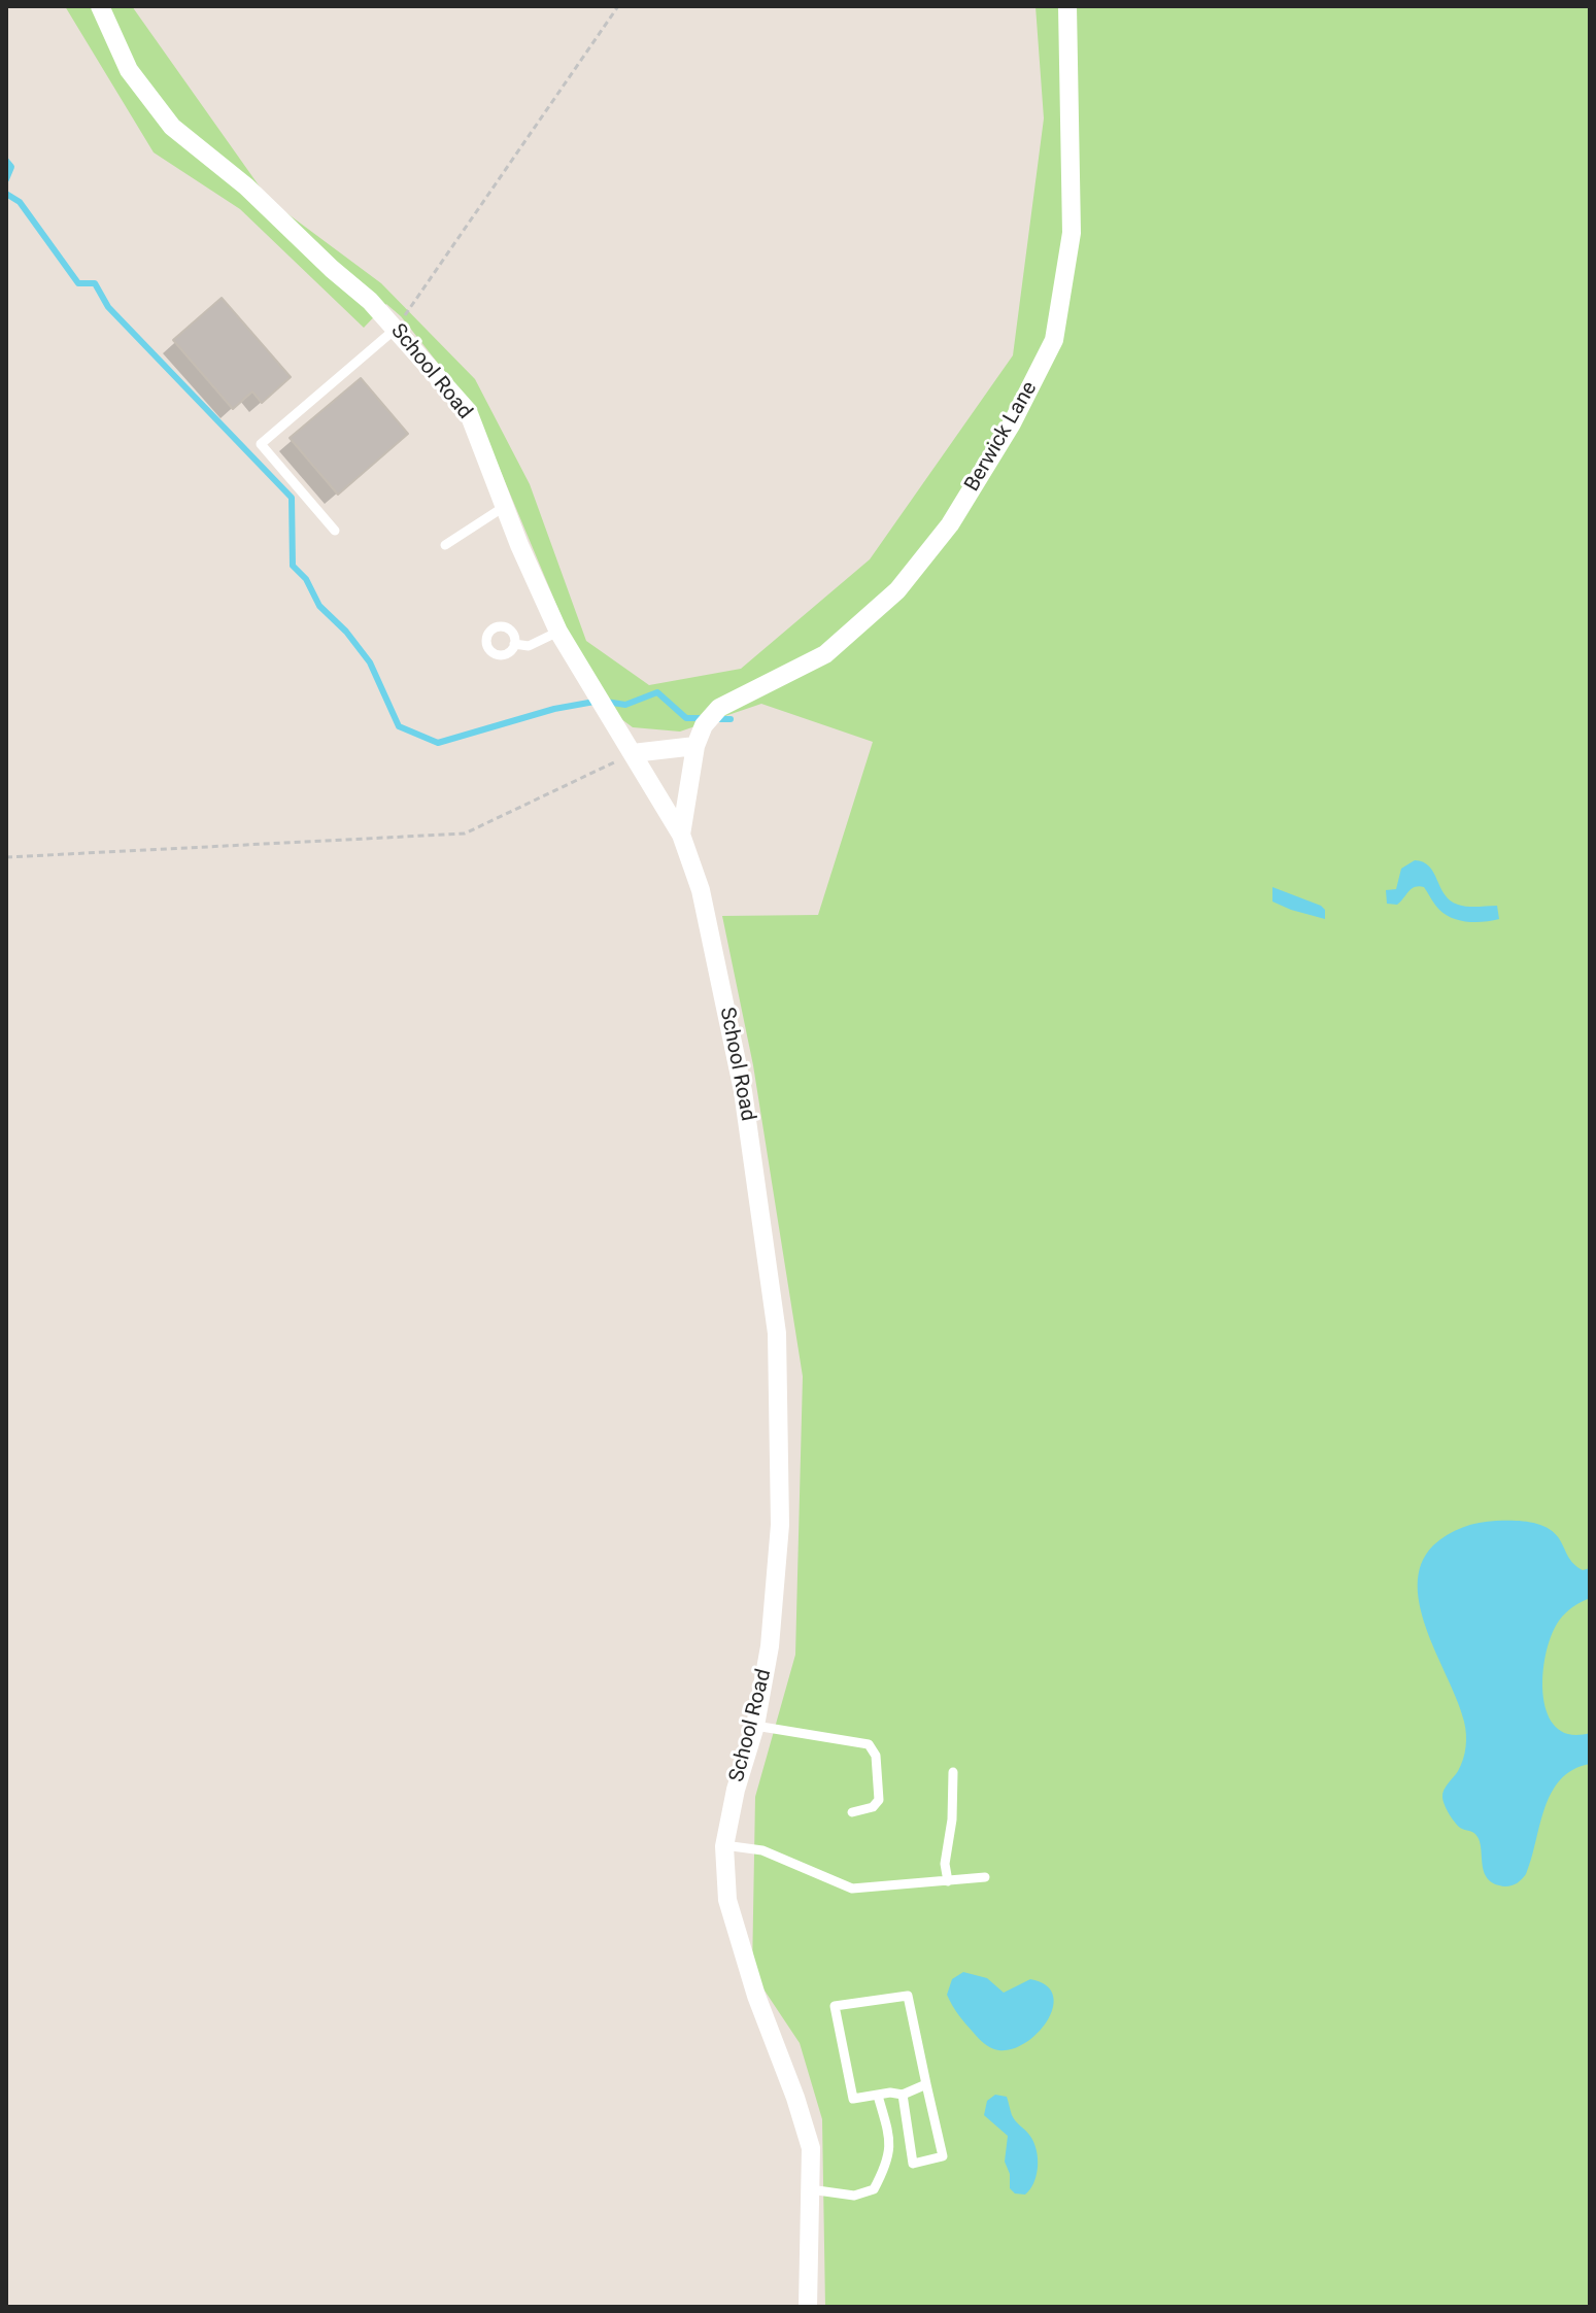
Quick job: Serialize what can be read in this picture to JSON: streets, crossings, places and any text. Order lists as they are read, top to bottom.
{
  "streets": {
    "street": ["School Road", "Berwick Lane"]
  },
  "crossings": [
    ["School Road", "Berwick Lane"]
  ]
}
